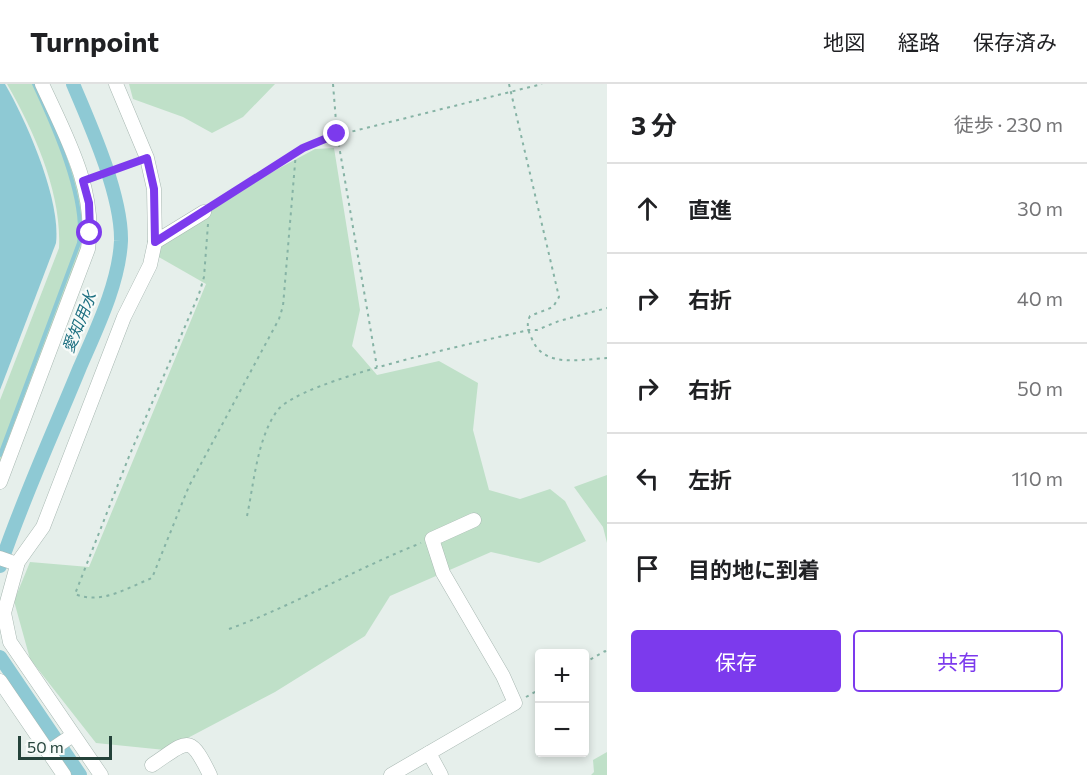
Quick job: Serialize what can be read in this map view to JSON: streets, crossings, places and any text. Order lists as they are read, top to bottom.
{
  "water": ["愛知用水"],
  "scale_bar": "50 m",
  "page": {
    "header": "Turnpoint",
    "nav": ["地図", "経路", "保存済み"],
    "heading": ["3 分", "徒歩 · 230 m"],
    "list": [
      ["直進", "30 m"],
      ["右折", "40 m"],
      ["右折", "50 m"],
      ["左折", "110 m"],
      "目的地に到着"
    ],
    "buttons": ["保存", "共有"],
    "map_buttons": ["+", "−"],
    "scale": "50 m"
  }
}
